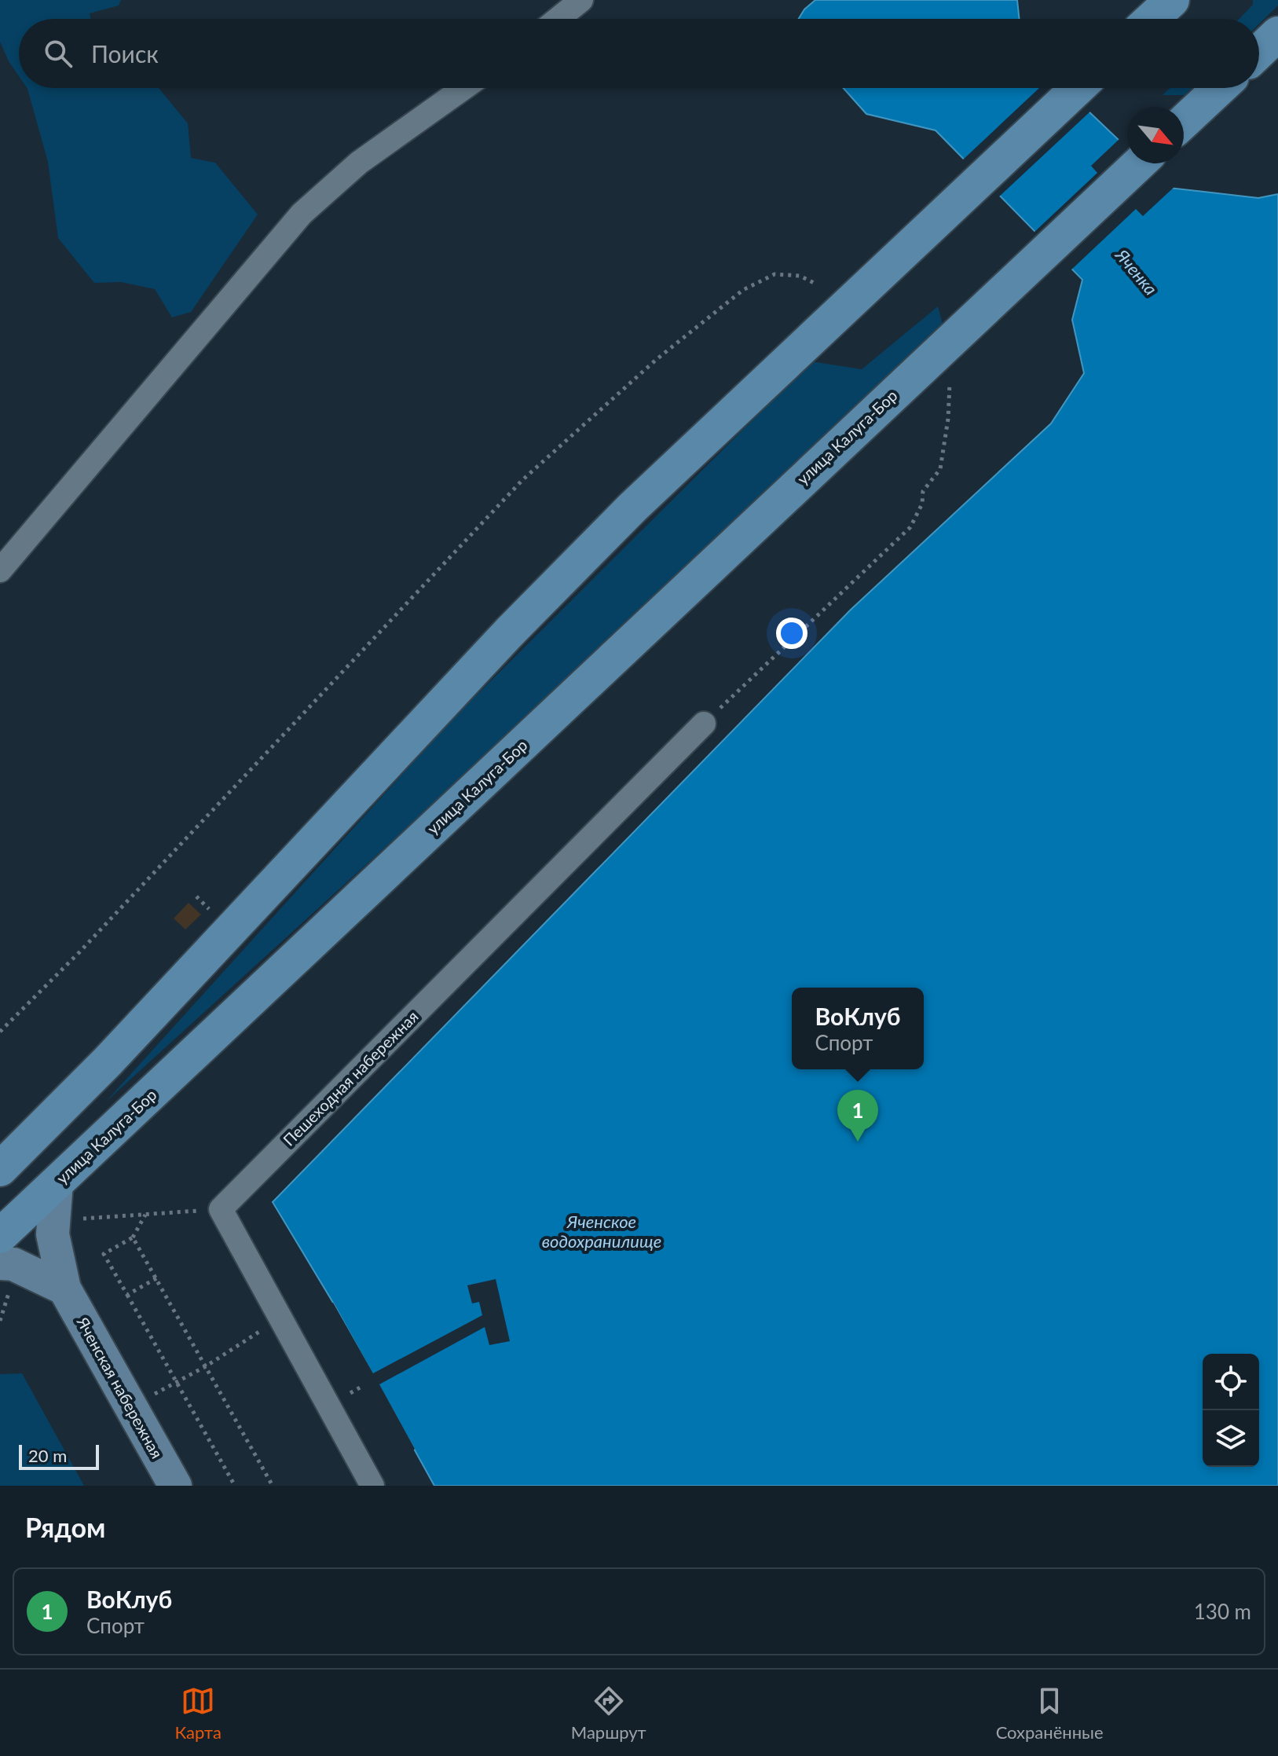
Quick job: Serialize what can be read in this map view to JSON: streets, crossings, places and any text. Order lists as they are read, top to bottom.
{
  "streets": {
    "main road": ["улица Калуга-Бор"],
    "street": ["Пешеходная набережная", "Яченская набережная"]
  },
  "crossings": [
    ["улица Калуга-Бор", "Яченская набережная"]
  ],
  "water": ["Яченка", "Яченское водохранилище"],
  "scale_bar": "20 m",
  "north": "bottom right",
  "page": {
    "search": "Поиск",
    "popup": ["ВоКлуб", "Спорт"],
    "pins": "1",
    "scale": "20 m",
    "heading": "Рядом",
    "list": [
      {
        "mark": "1",
        "name": "ВоКлуб",
        "note": "Спорт",
        "value": "130 m"
      }
    ],
    "nav": ["Карта", "Маршрут", "Сохранённые"]
  }
}
